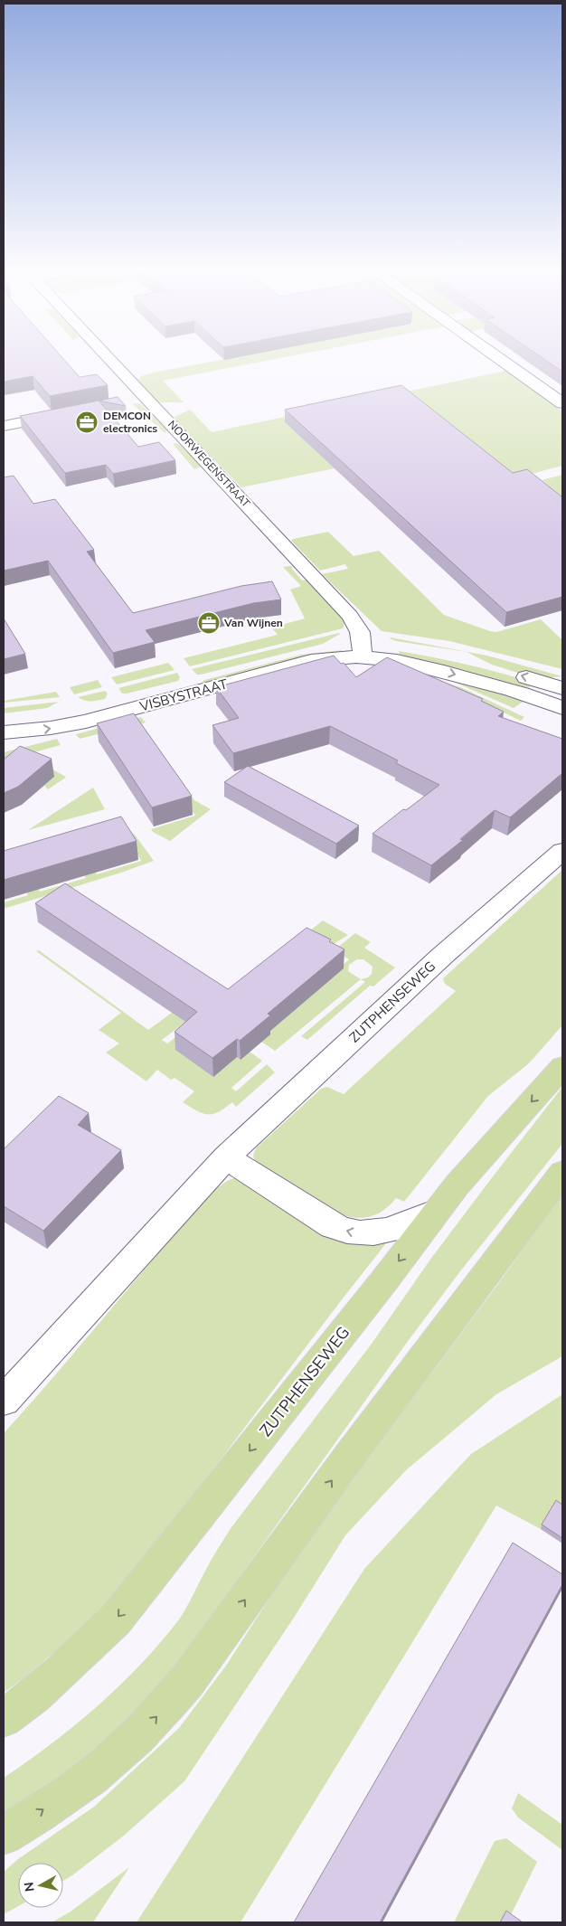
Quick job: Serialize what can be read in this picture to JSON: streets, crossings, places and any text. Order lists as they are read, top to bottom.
{
  "streets": {
    "main road": ["ZUTPHENSEWEG"],
    "street": ["NOORWEGENSTRAAT", "VISBYSTRAAT"]
  },
  "crossings": [
    ["NOORWEGENSTRAAT", "VISBYSTRAAT"]
  ],
  "places": {
    "office": ["DEMCON electronics", "Van Wijnen"]
  },
  "north": "left"
}
